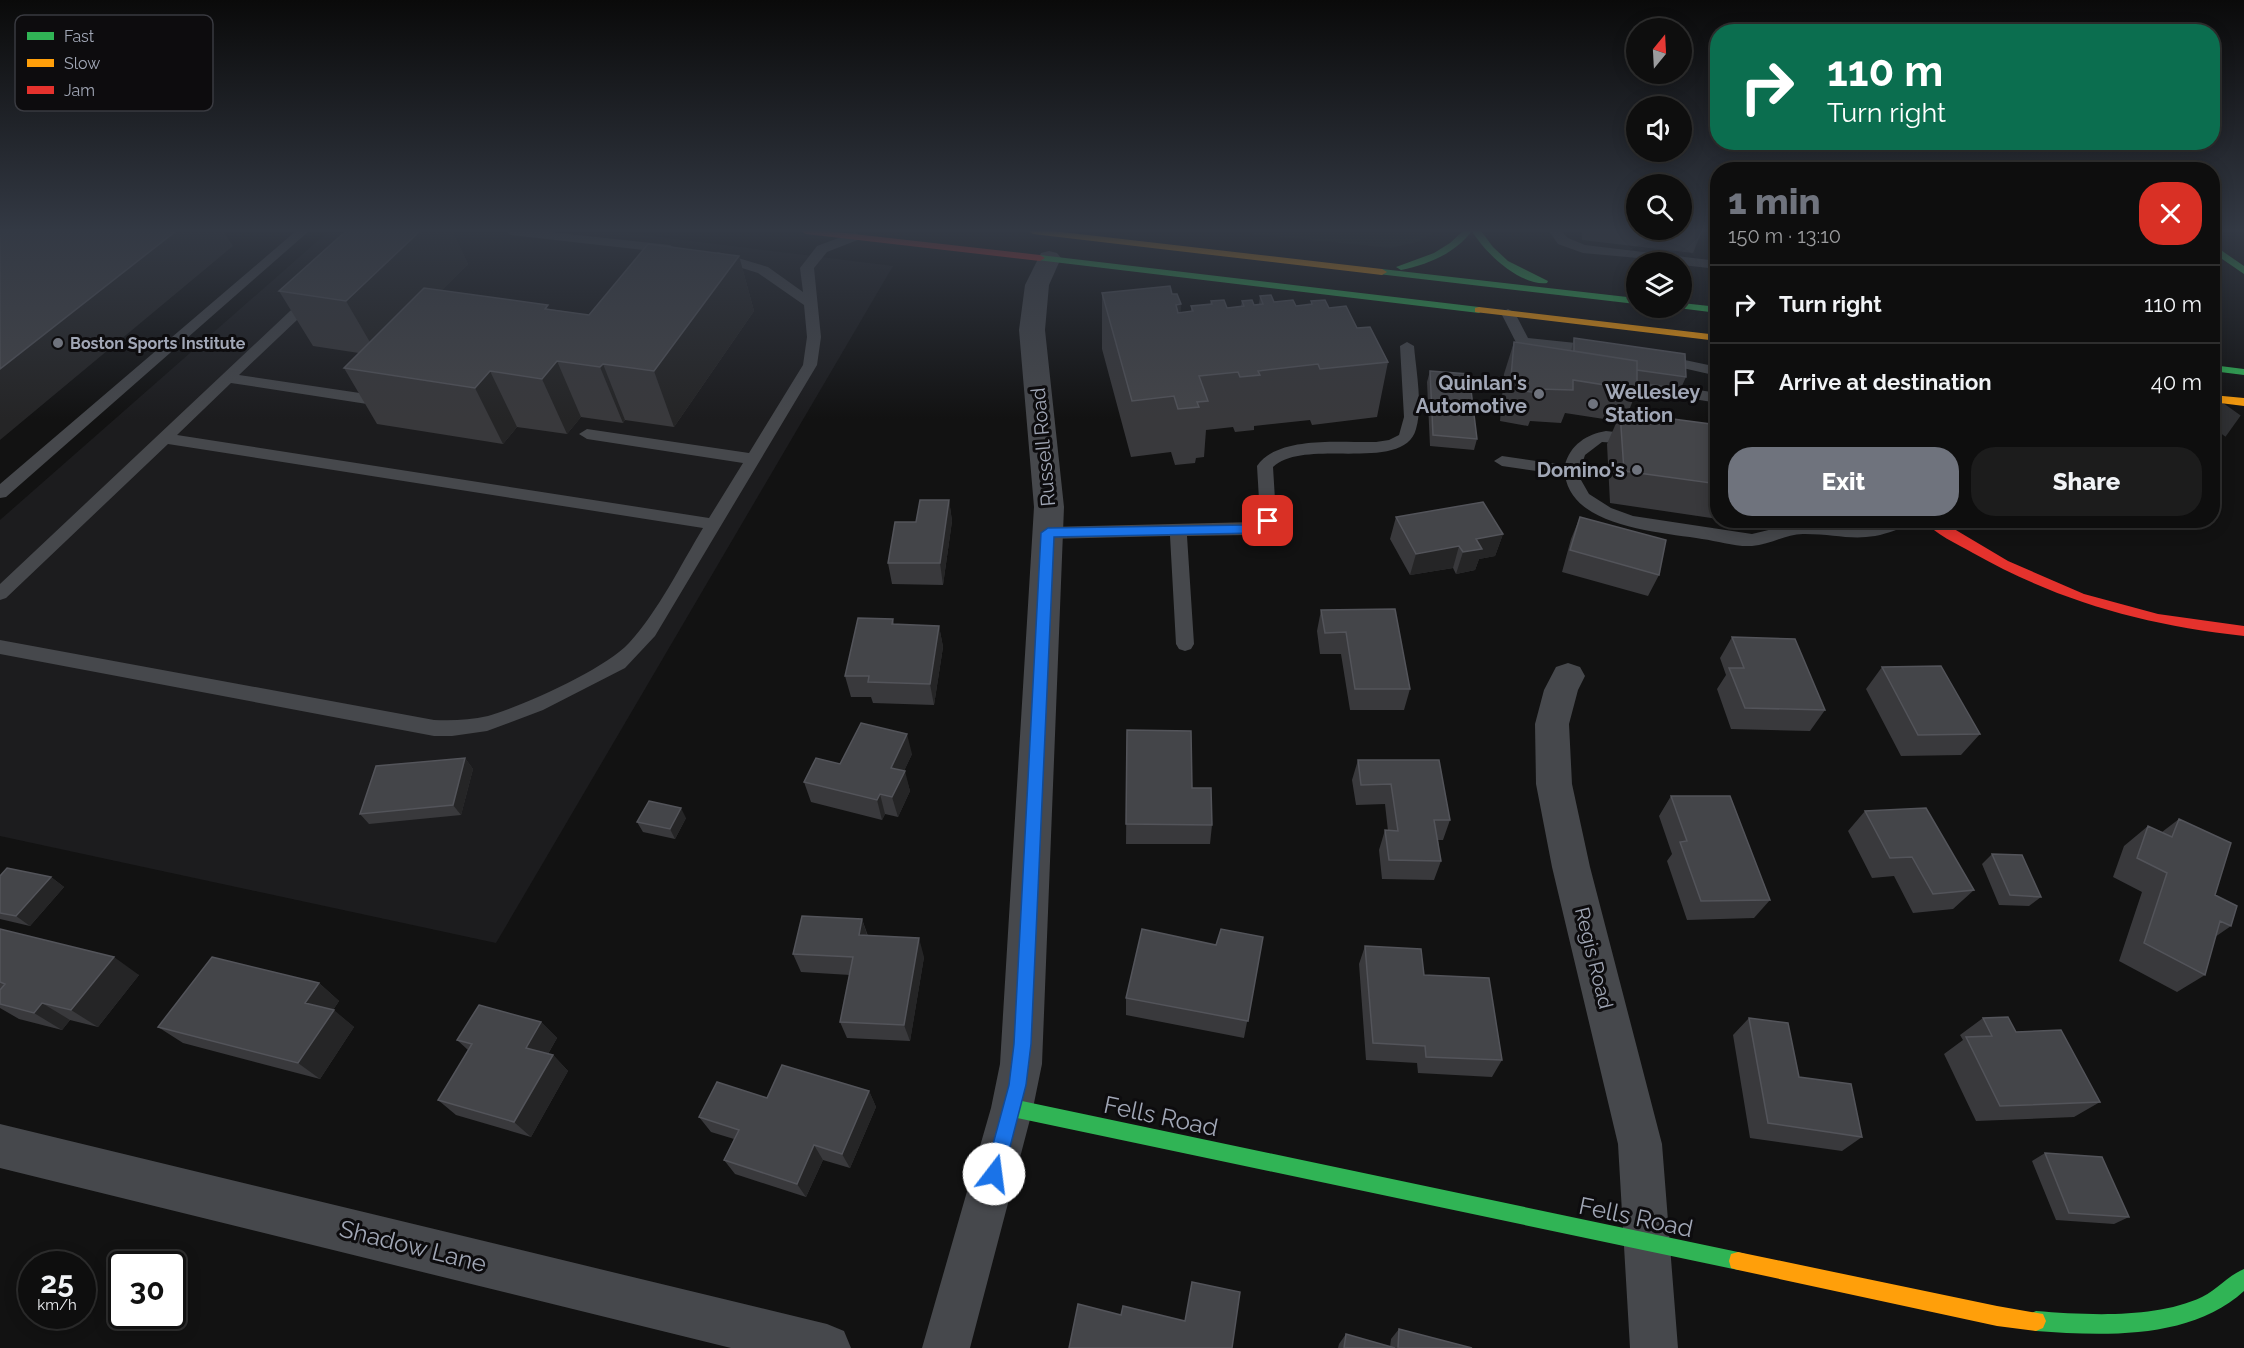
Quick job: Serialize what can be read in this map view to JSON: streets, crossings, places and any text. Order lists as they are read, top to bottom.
{
  "streets": {
    "main road": ["Fells Road"],
    "street": ["Russell Road", "Regis Road", "Shadow Lane"]
  },
  "crossings": [
    ["Russell Road", "Fells Road"],
    ["Regis Road", "Fells Road"]
  ],
  "places": [
    "Boston Sports Institute",
    "Quinlan's Automotive",
    "Wellesley Station",
    "Domino's"
  ],
  "legend": ["Fast", "Slow", "Jam"],
  "north": "top",
  "page": {
    "turn": ["110 m", "Turn right"],
    "heading": ["1 min", "150 m · 13:10"],
    "list": [
      {
        "name": "Turn right",
        "value": "110 m"
      },
      {
        "name": "Arrive at destination",
        "value": "40 m"
      }
    ],
    "buttons": ["Exit", "Share"],
    "speed": "25 km/h",
    "limit": "30"
  }
}
